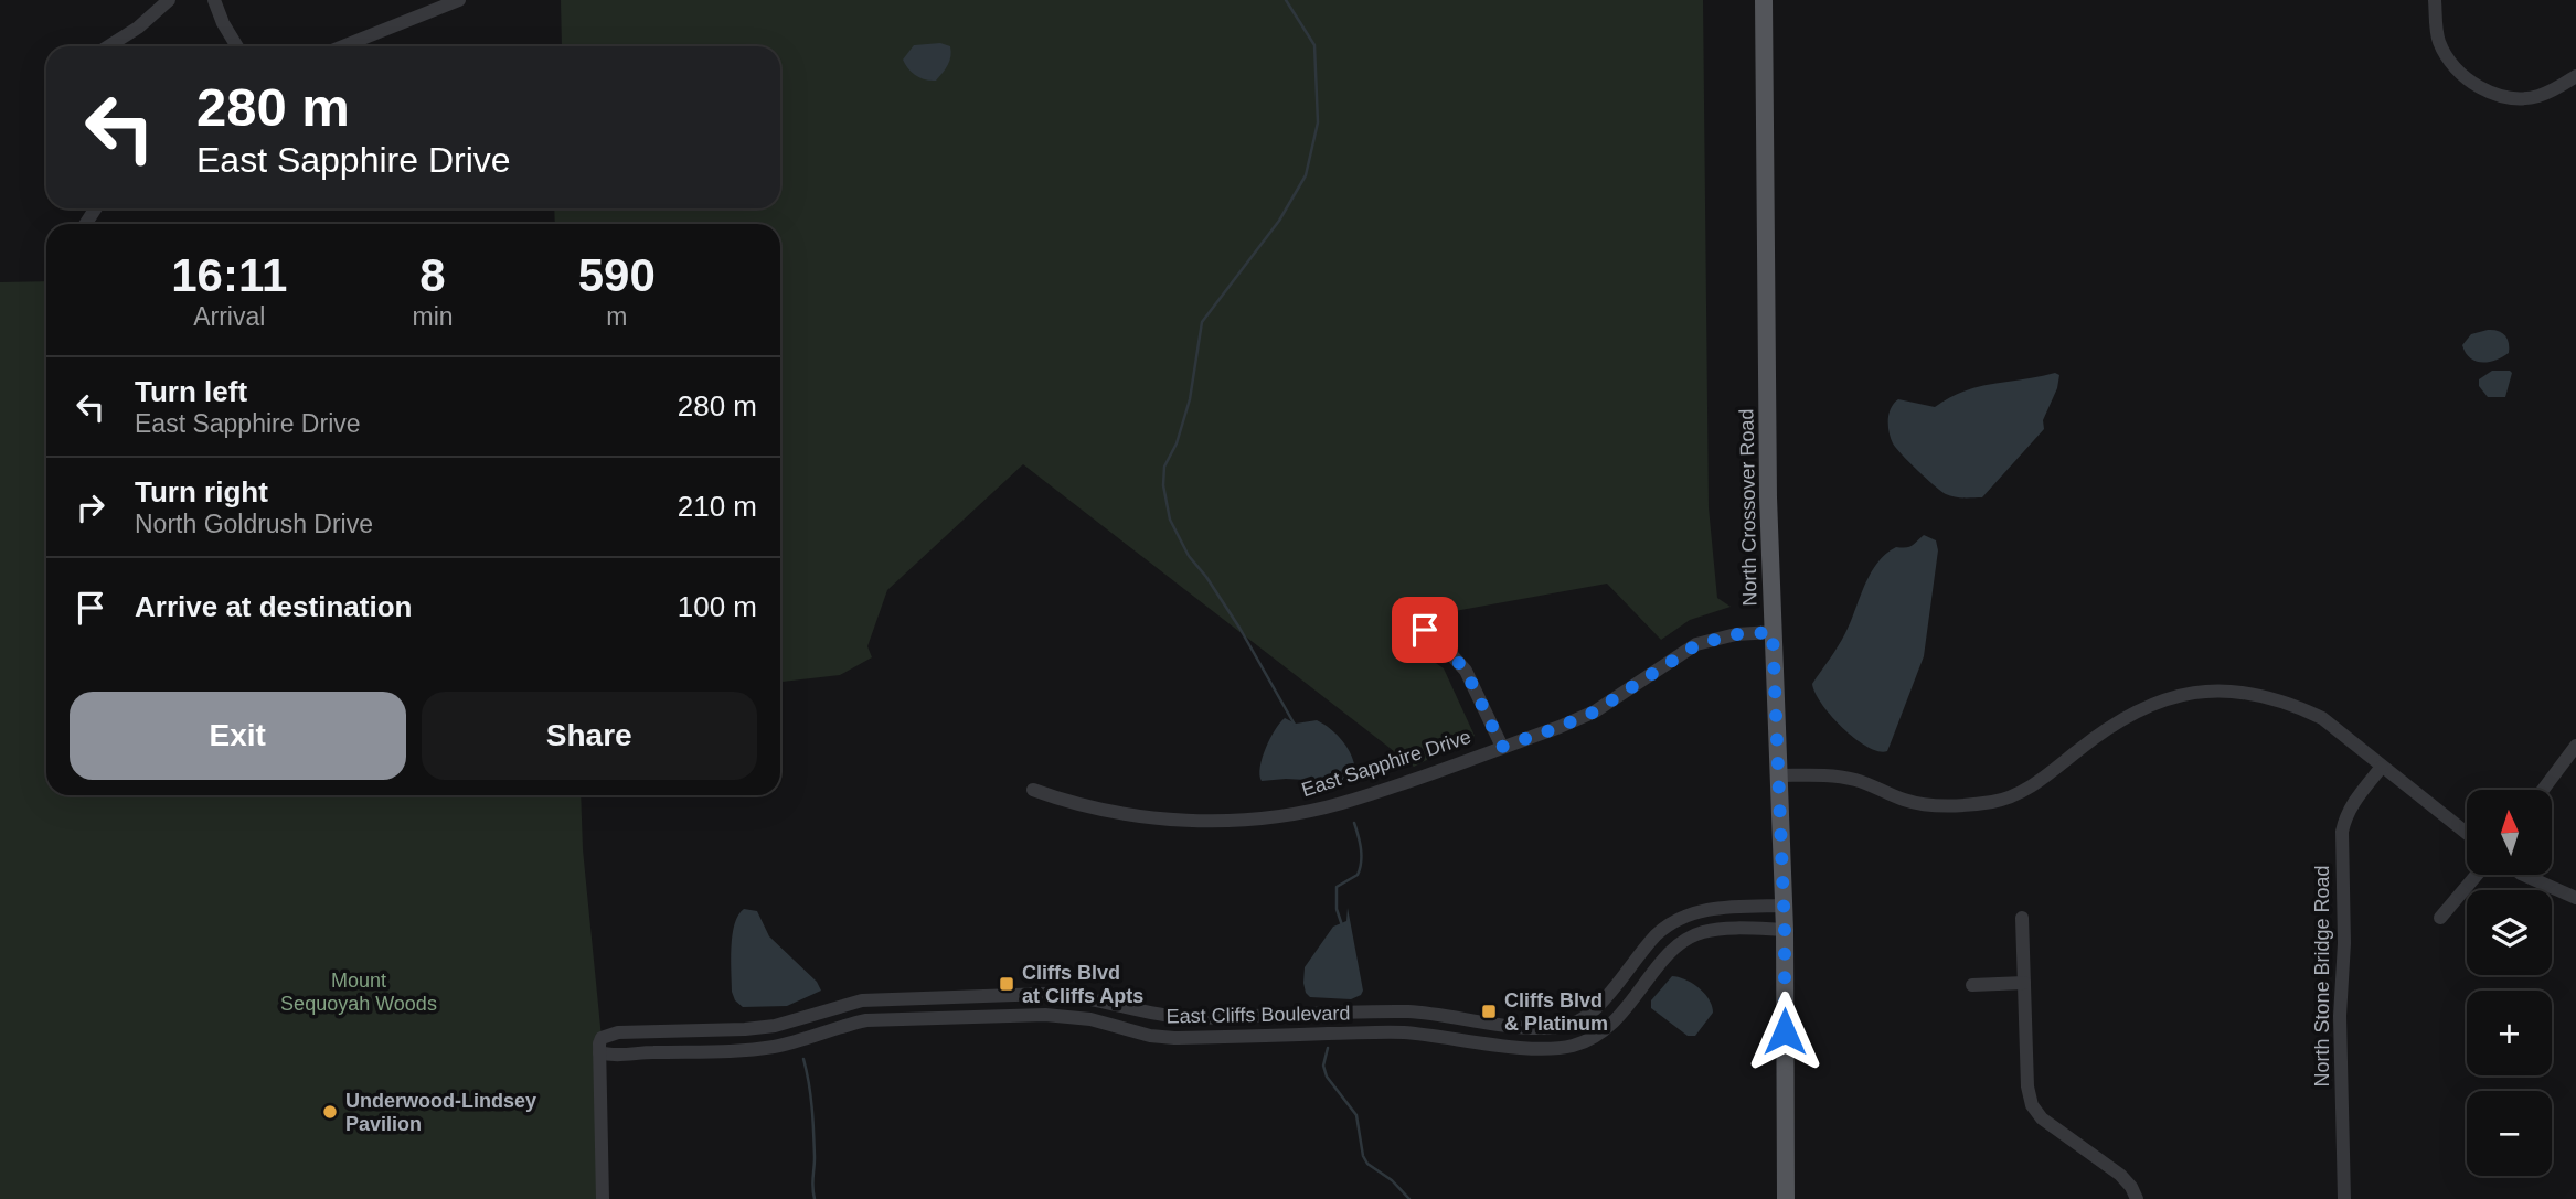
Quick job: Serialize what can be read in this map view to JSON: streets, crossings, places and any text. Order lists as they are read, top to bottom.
{
  "streets": {
    "main road": ["North Crossover Road"],
    "street": ["East Sapphire Drive", "North Stone Bridge Road", "East Cliffs Boulevard"]
  },
  "crossings": [
    ["North Crossover Road", "East Sapphire Drive"],
    ["North Crossover Road", "East Cliffs Boulevard"]
  ],
  "parks": ["Mount Sequoyah Woods"],
  "places": {
    "transit": ["Cliffs Blvd at Cliffs Apts", "Cliffs Blvd & Platinum"],
    "other": ["Underwood-Lindsey Pavilion"]
  },
  "north": "top",
  "page": {
    "turn": ["280 m", "East Sapphire Drive"],
    "eta": [
      "16:11",
      "Arrival",
      "8",
      "min",
      "590",
      "m"
    ],
    "list": [
      {
        "name": "Turn left",
        "note": "East Sapphire Drive",
        "value": "280 m"
      },
      {
        "name": "Turn right",
        "note": "North Goldrush Drive",
        "value": "210 m"
      },
      {
        "name": "Arrive at destination",
        "value": "100 m"
      }
    ],
    "buttons": ["Exit", "Share"],
    "map_buttons": ["+", "−"]
  }
}
